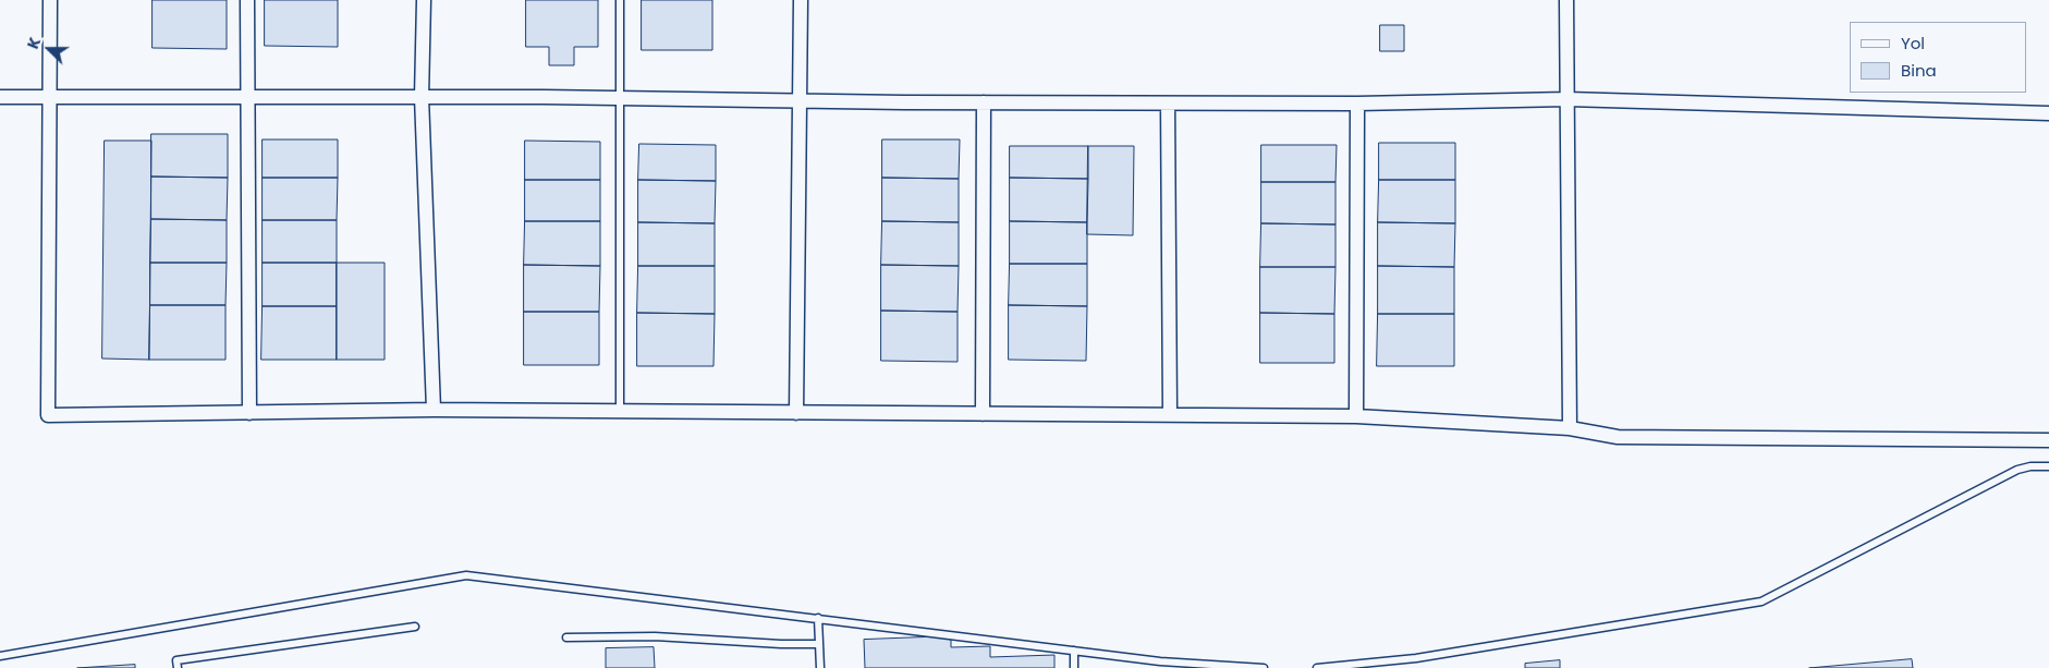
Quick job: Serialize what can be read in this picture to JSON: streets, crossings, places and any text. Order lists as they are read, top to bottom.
{
  "legend": ["Yol", "Bina"],
  "north": "left"
}
